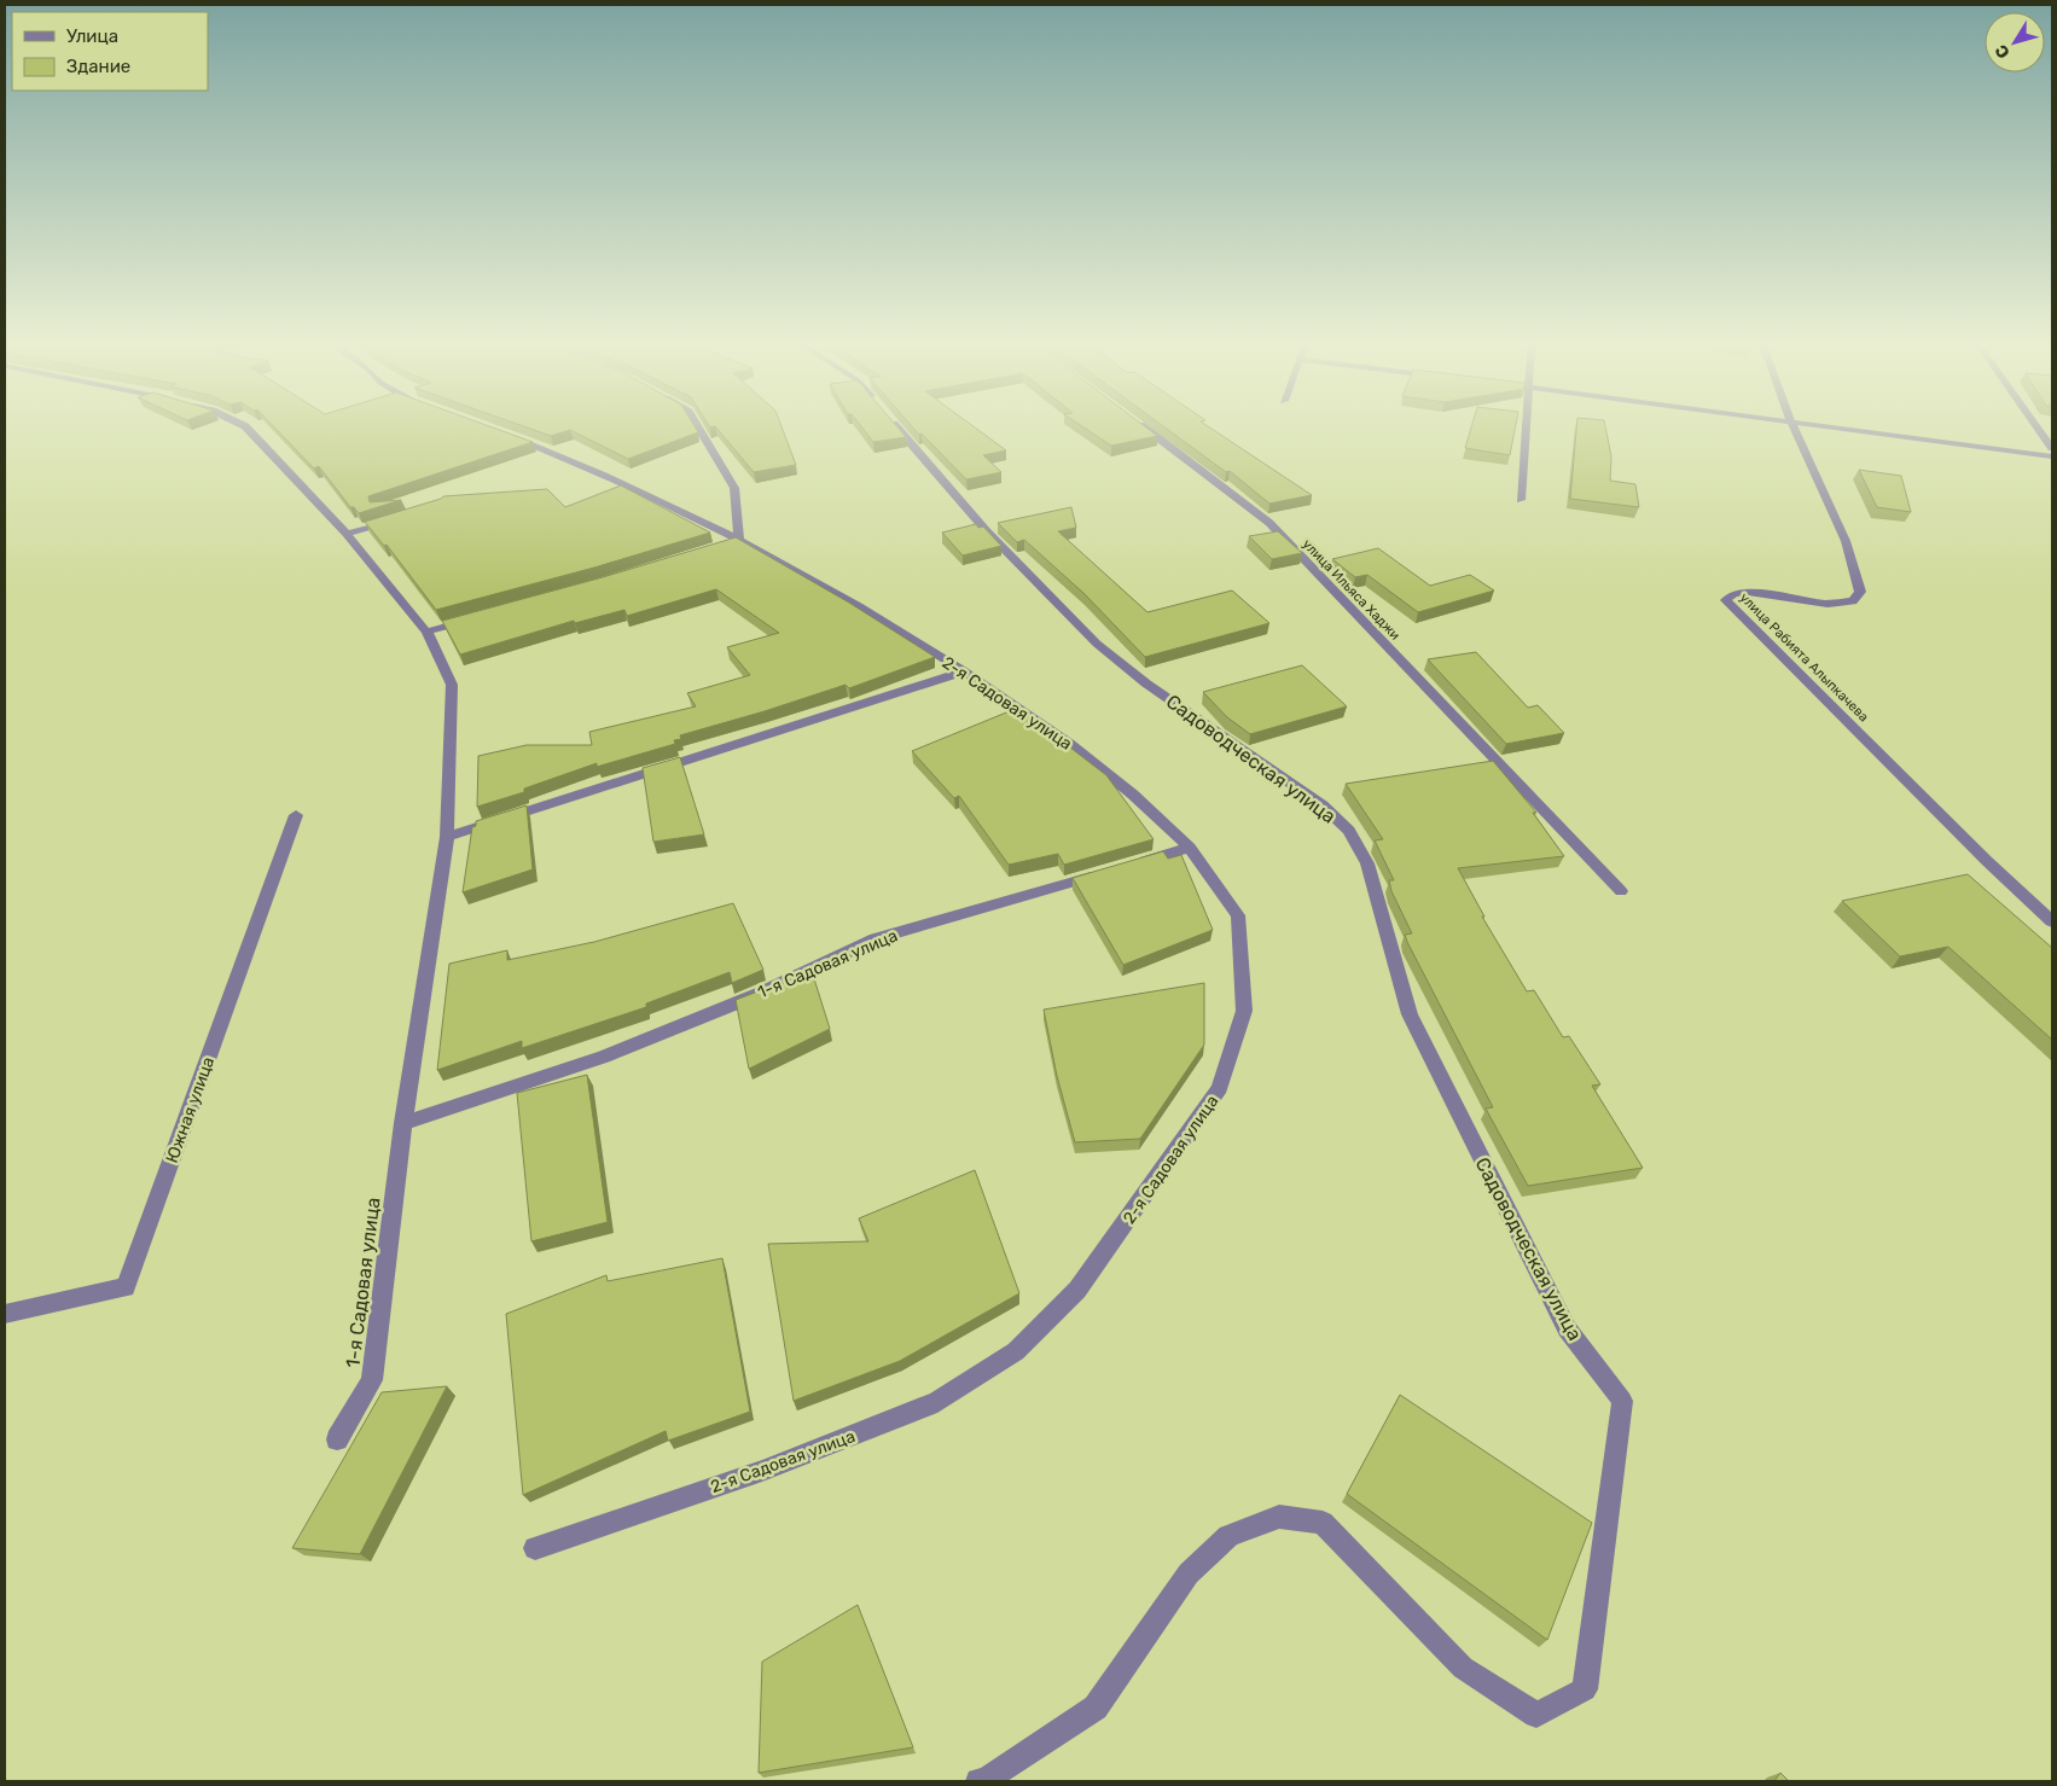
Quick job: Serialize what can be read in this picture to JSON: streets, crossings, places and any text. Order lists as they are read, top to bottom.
{
  "streets": {
    "street": [
      "улица Ильяса Хаджи",
      "улица Рабията Алыпкачева",
      "2-я Садовая улица",
      "Садоводческая улица",
      "1-я Садовая улица",
      "Южная улица"
    ]
  },
  "legend": ["Улица", "Здание"],
  "north": "bottom left"
}
